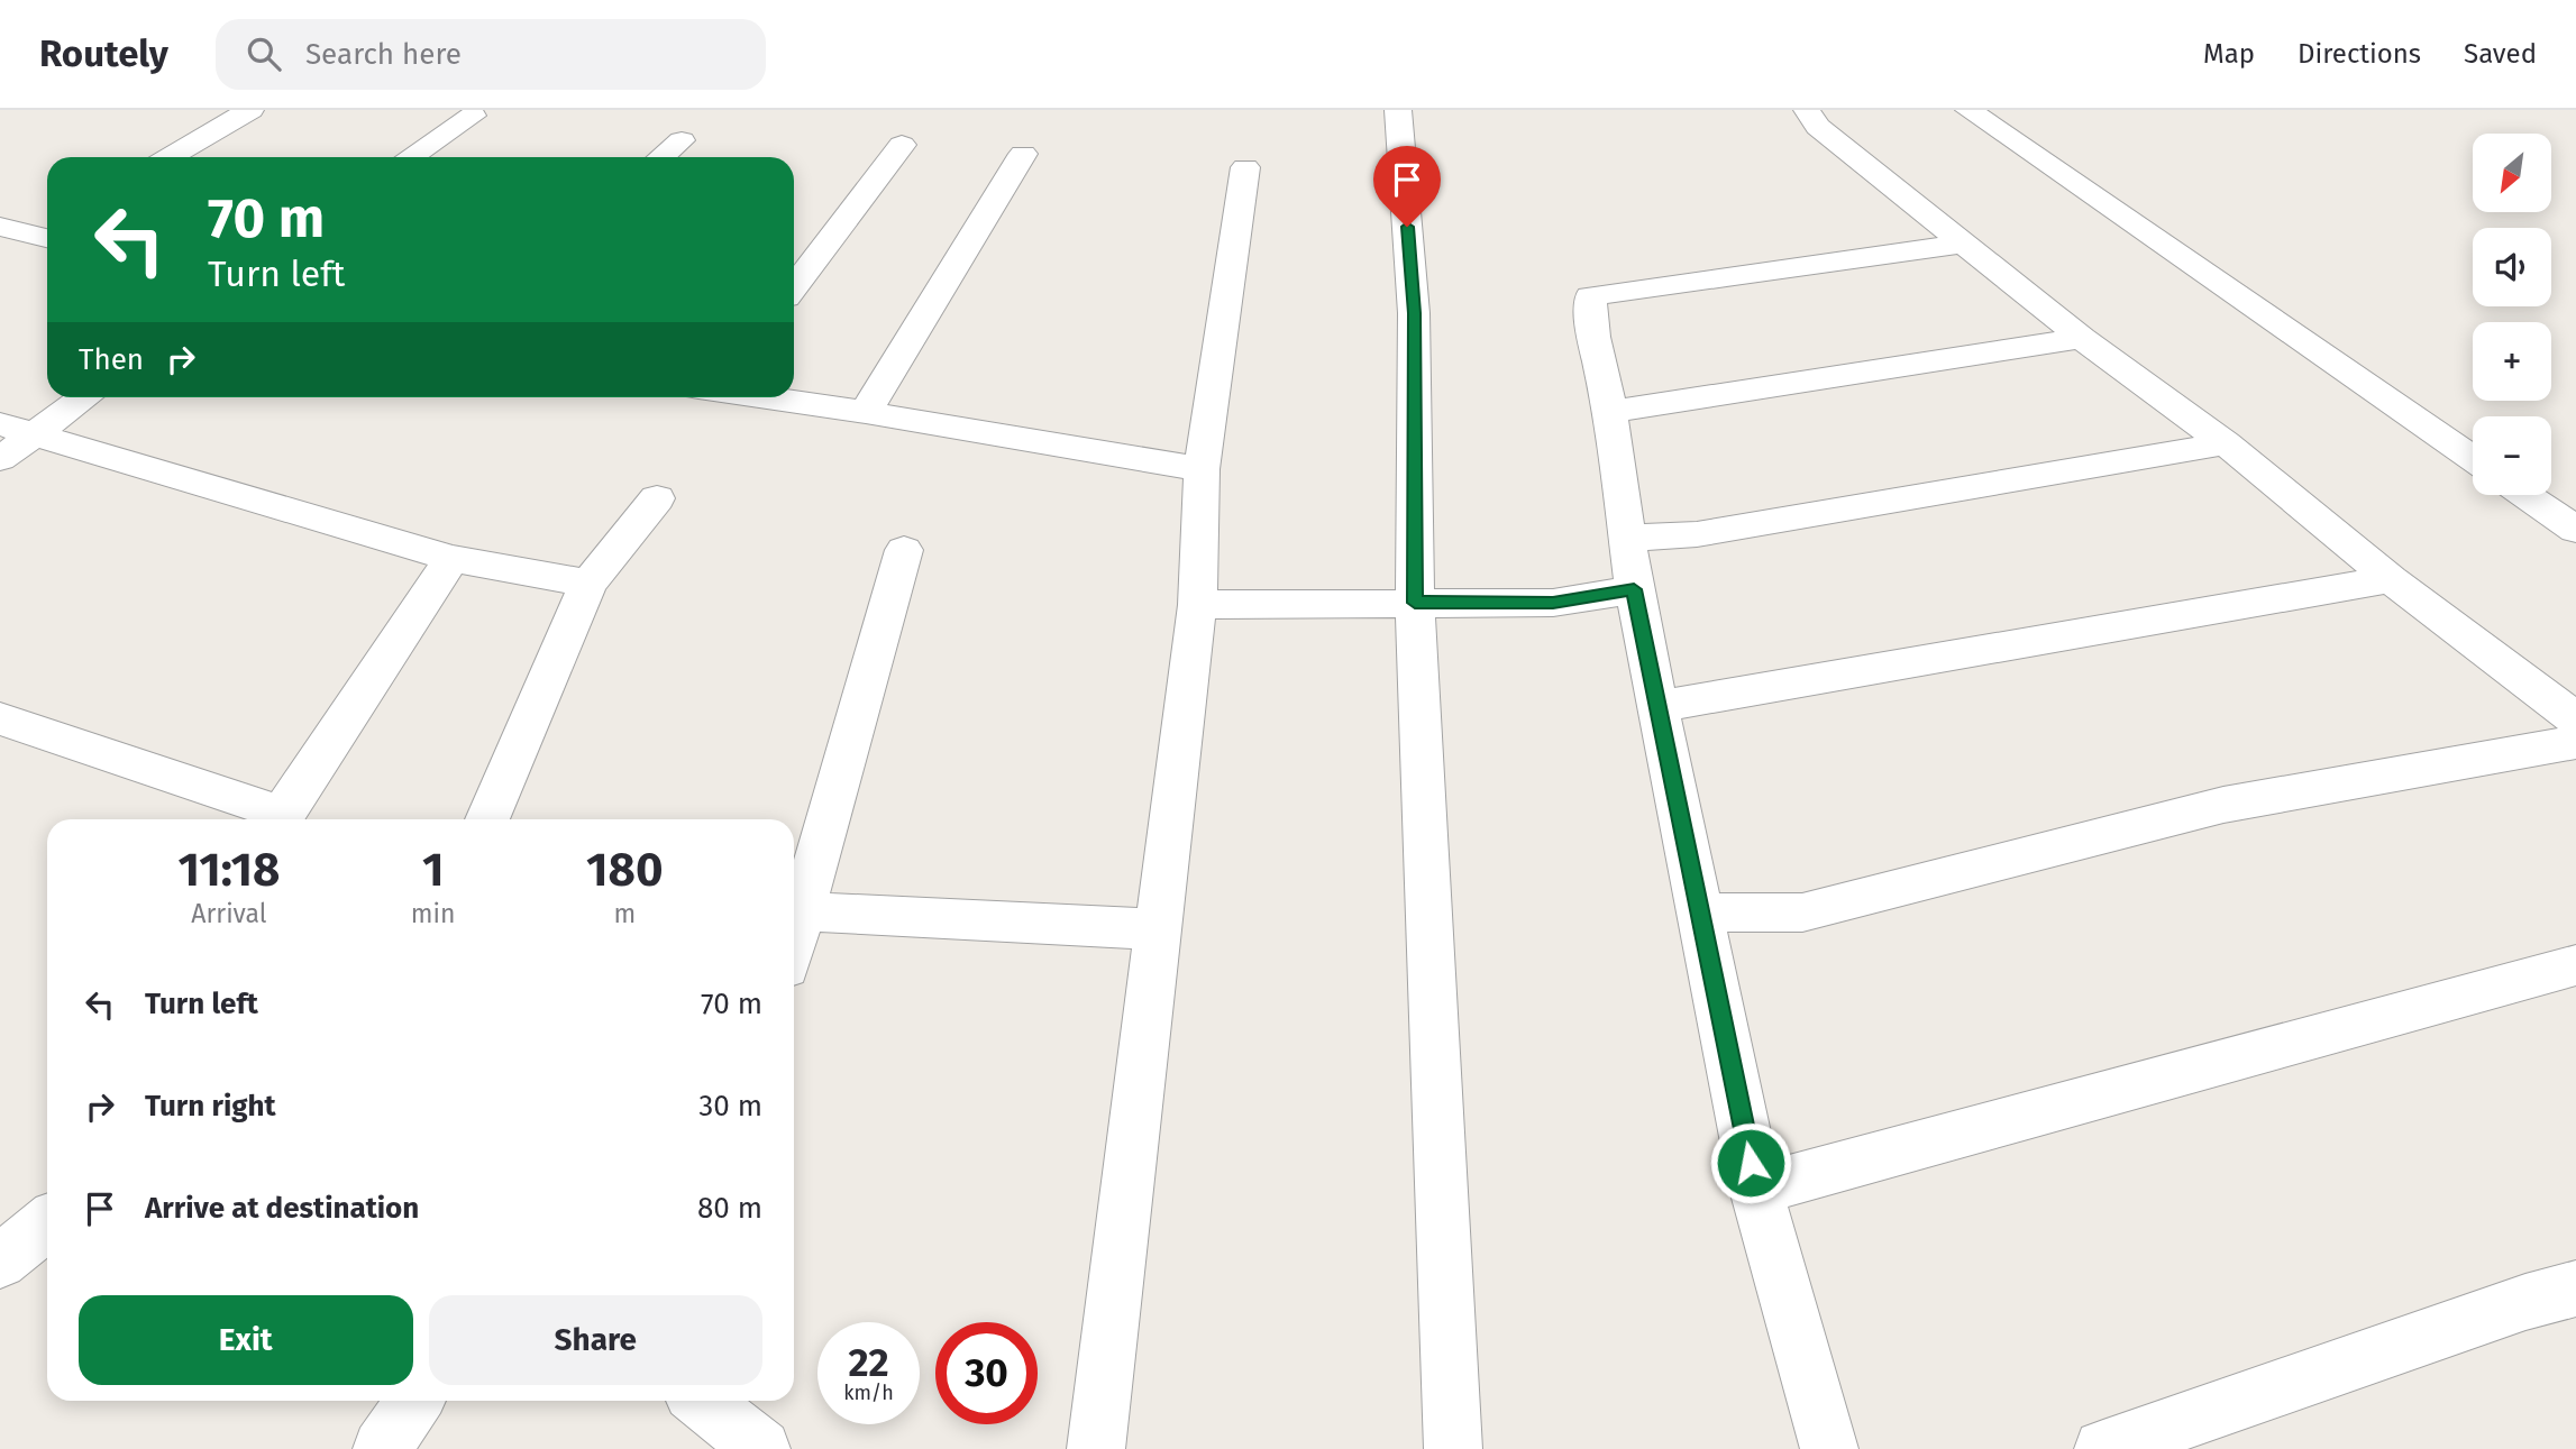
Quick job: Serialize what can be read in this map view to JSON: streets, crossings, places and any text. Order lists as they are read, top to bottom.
{
  "north": "bottom left",
  "page": {
    "header": "Routely",
    "search": "Search here",
    "nav": ["Map", "Directions", "Saved"],
    "map_buttons": ["+", "−"],
    "turn": ["70 m", "Turn left"],
    "then": "Then",
    "eta": [
      "11:18",
      "Arrival",
      "1",
      "min",
      "180",
      "m"
    ],
    "list": [
      {
        "name": "Turn left",
        "value": "70 m"
      },
      {
        "name": "Turn right",
        "value": "30 m"
      },
      {
        "name": "Arrive at destination",
        "value": "80 m"
      }
    ],
    "buttons": ["Exit", "Share"],
    "speed": "22 km/h",
    "limit": "30"
  }
}
